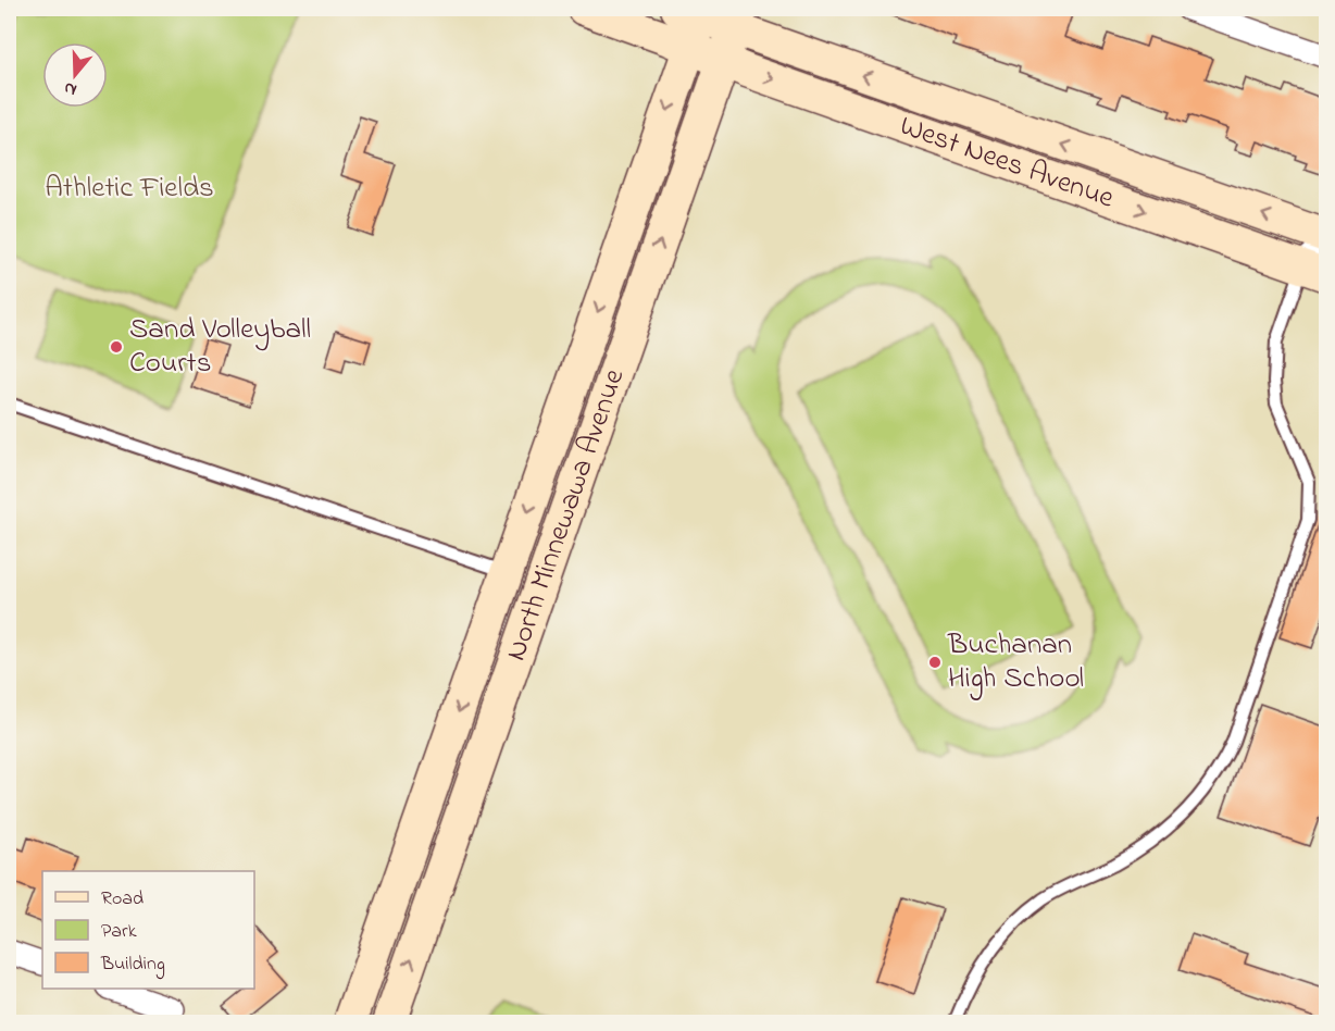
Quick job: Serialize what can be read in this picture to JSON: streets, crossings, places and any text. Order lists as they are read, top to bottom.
{
  "streets": {
    "main road": ["West Nees Avenue", "North Minnewawa Avenue"]
  },
  "crossings": [
    ["West Nees Avenue", "North Minnewawa Avenue"]
  ],
  "parks": ["Athletic Fields"],
  "places": ["Sand Volleyball Courts", "Buchanan High School"],
  "legend": ["Road", "Park", "Building"],
  "north": "bottom"
}
